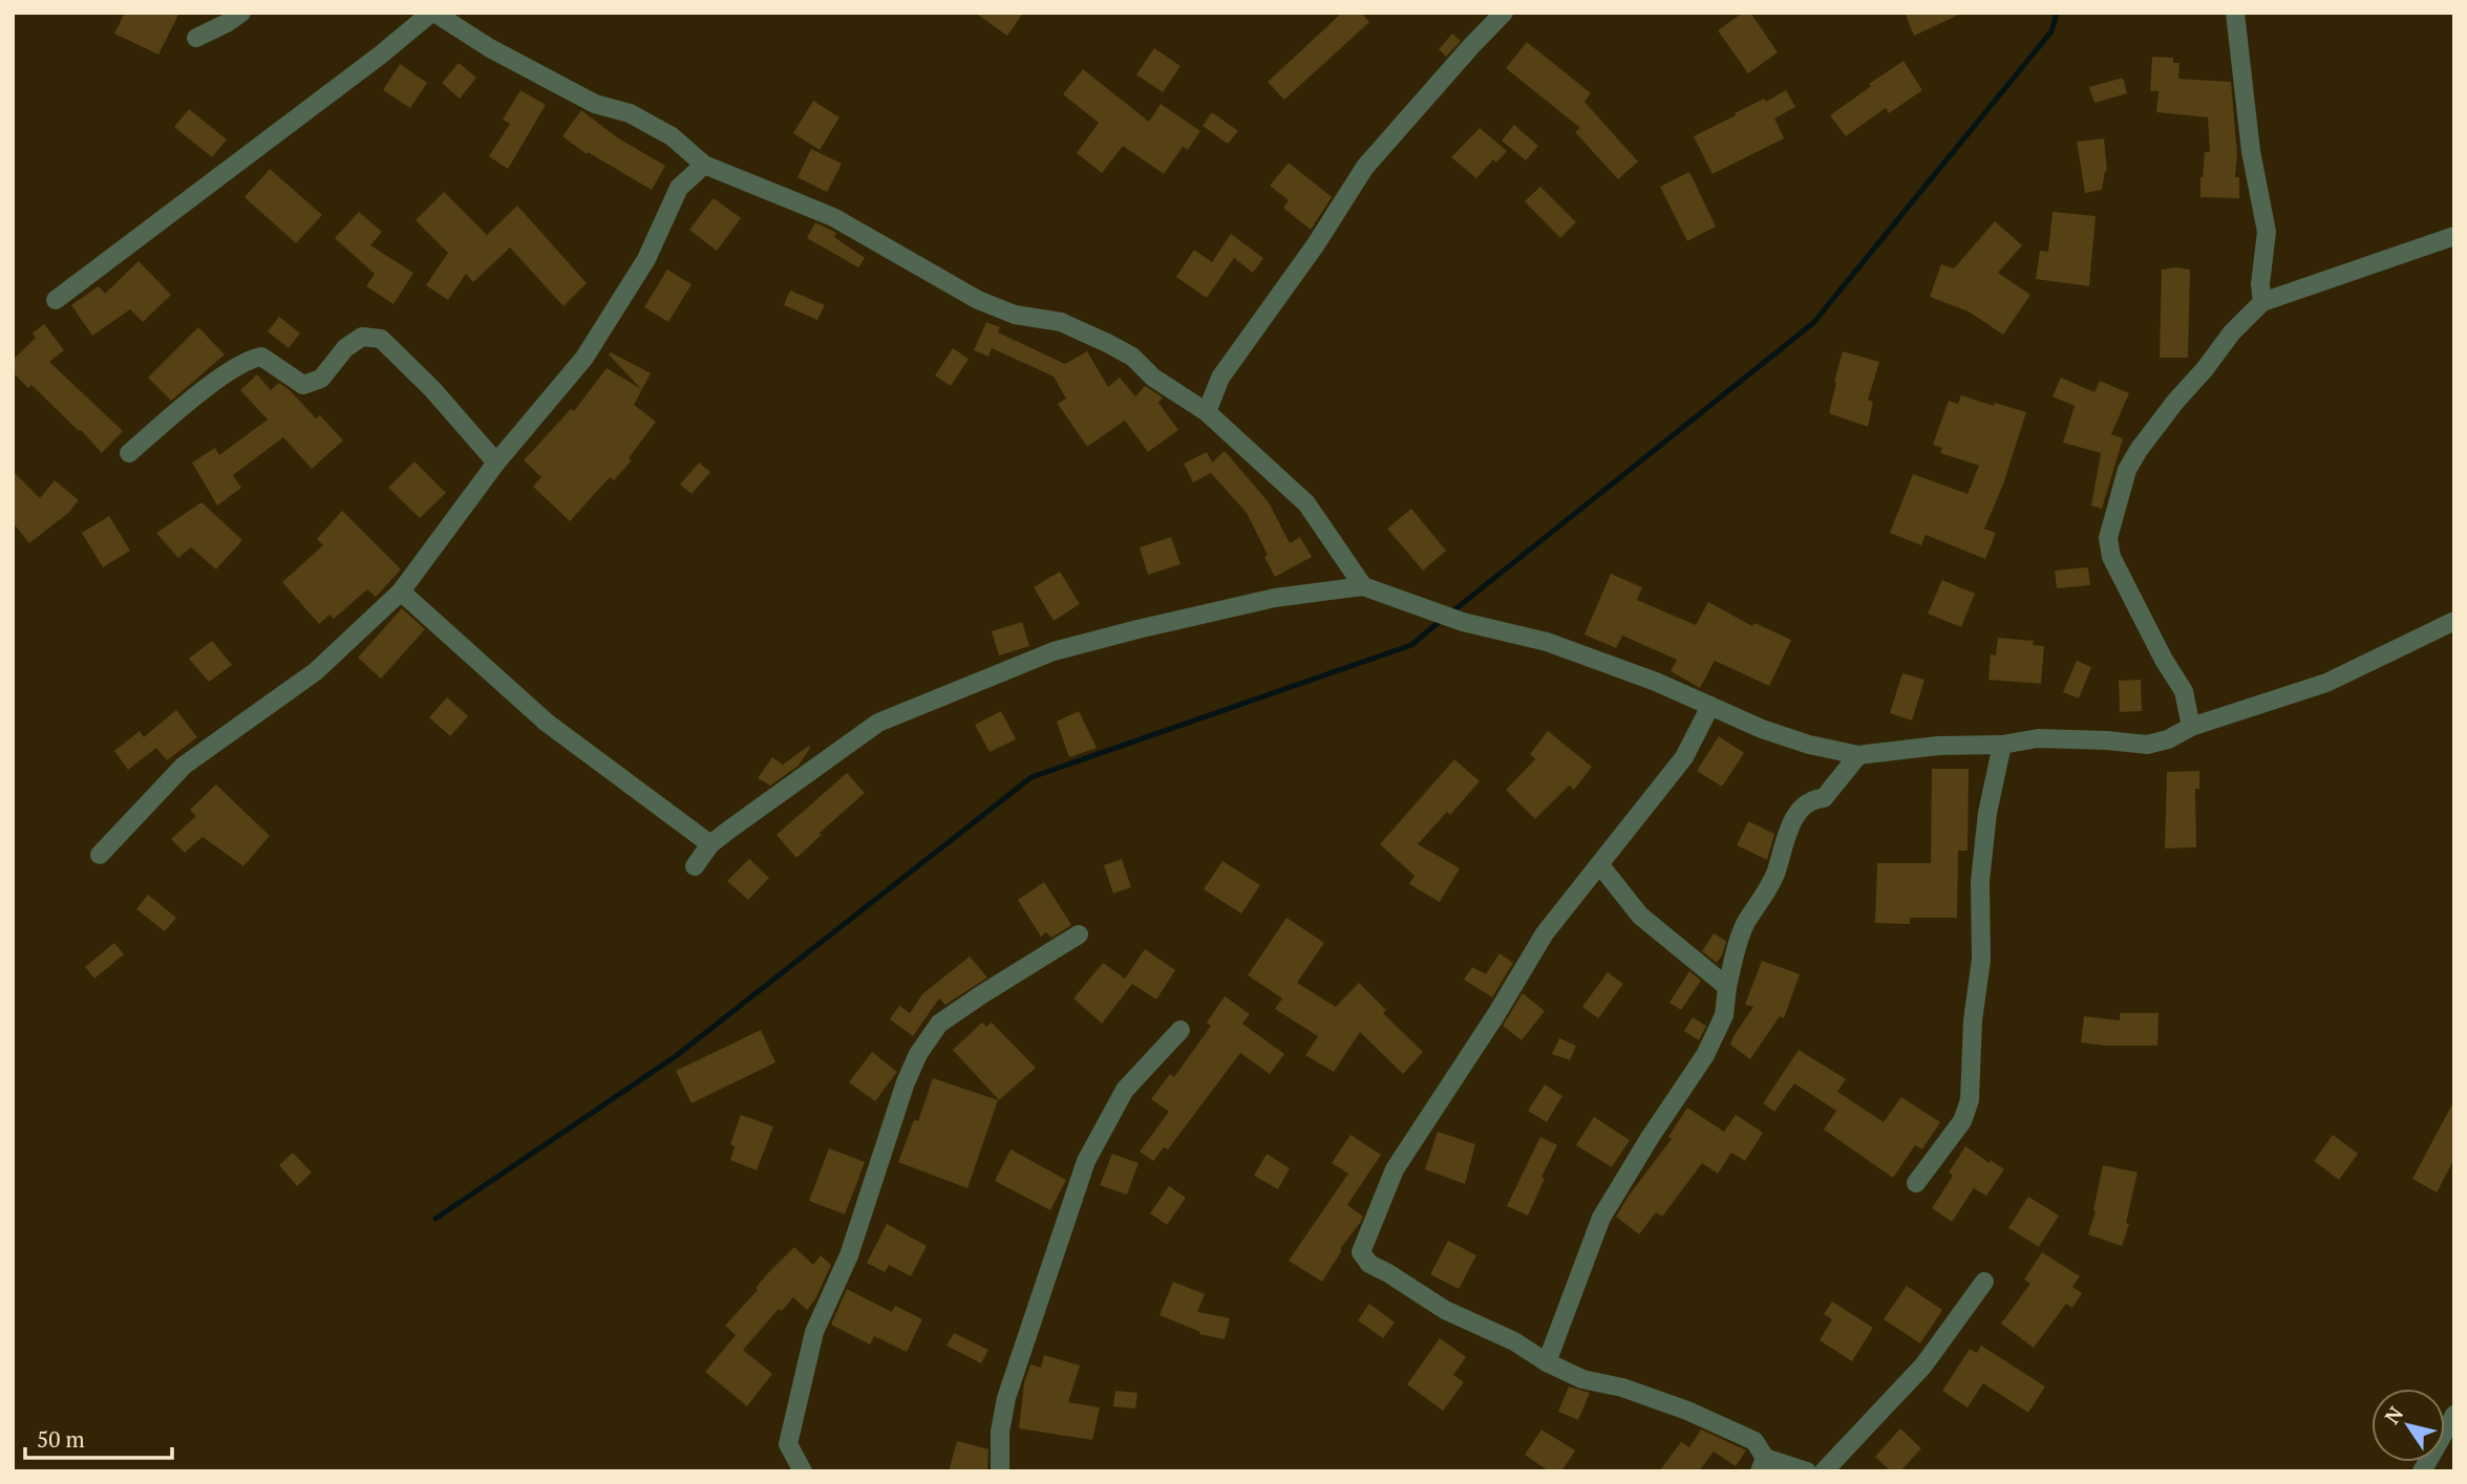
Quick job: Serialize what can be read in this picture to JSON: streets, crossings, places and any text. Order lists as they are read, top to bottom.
{
  "scale_bar": "50 m",
  "north": "top left"
}
